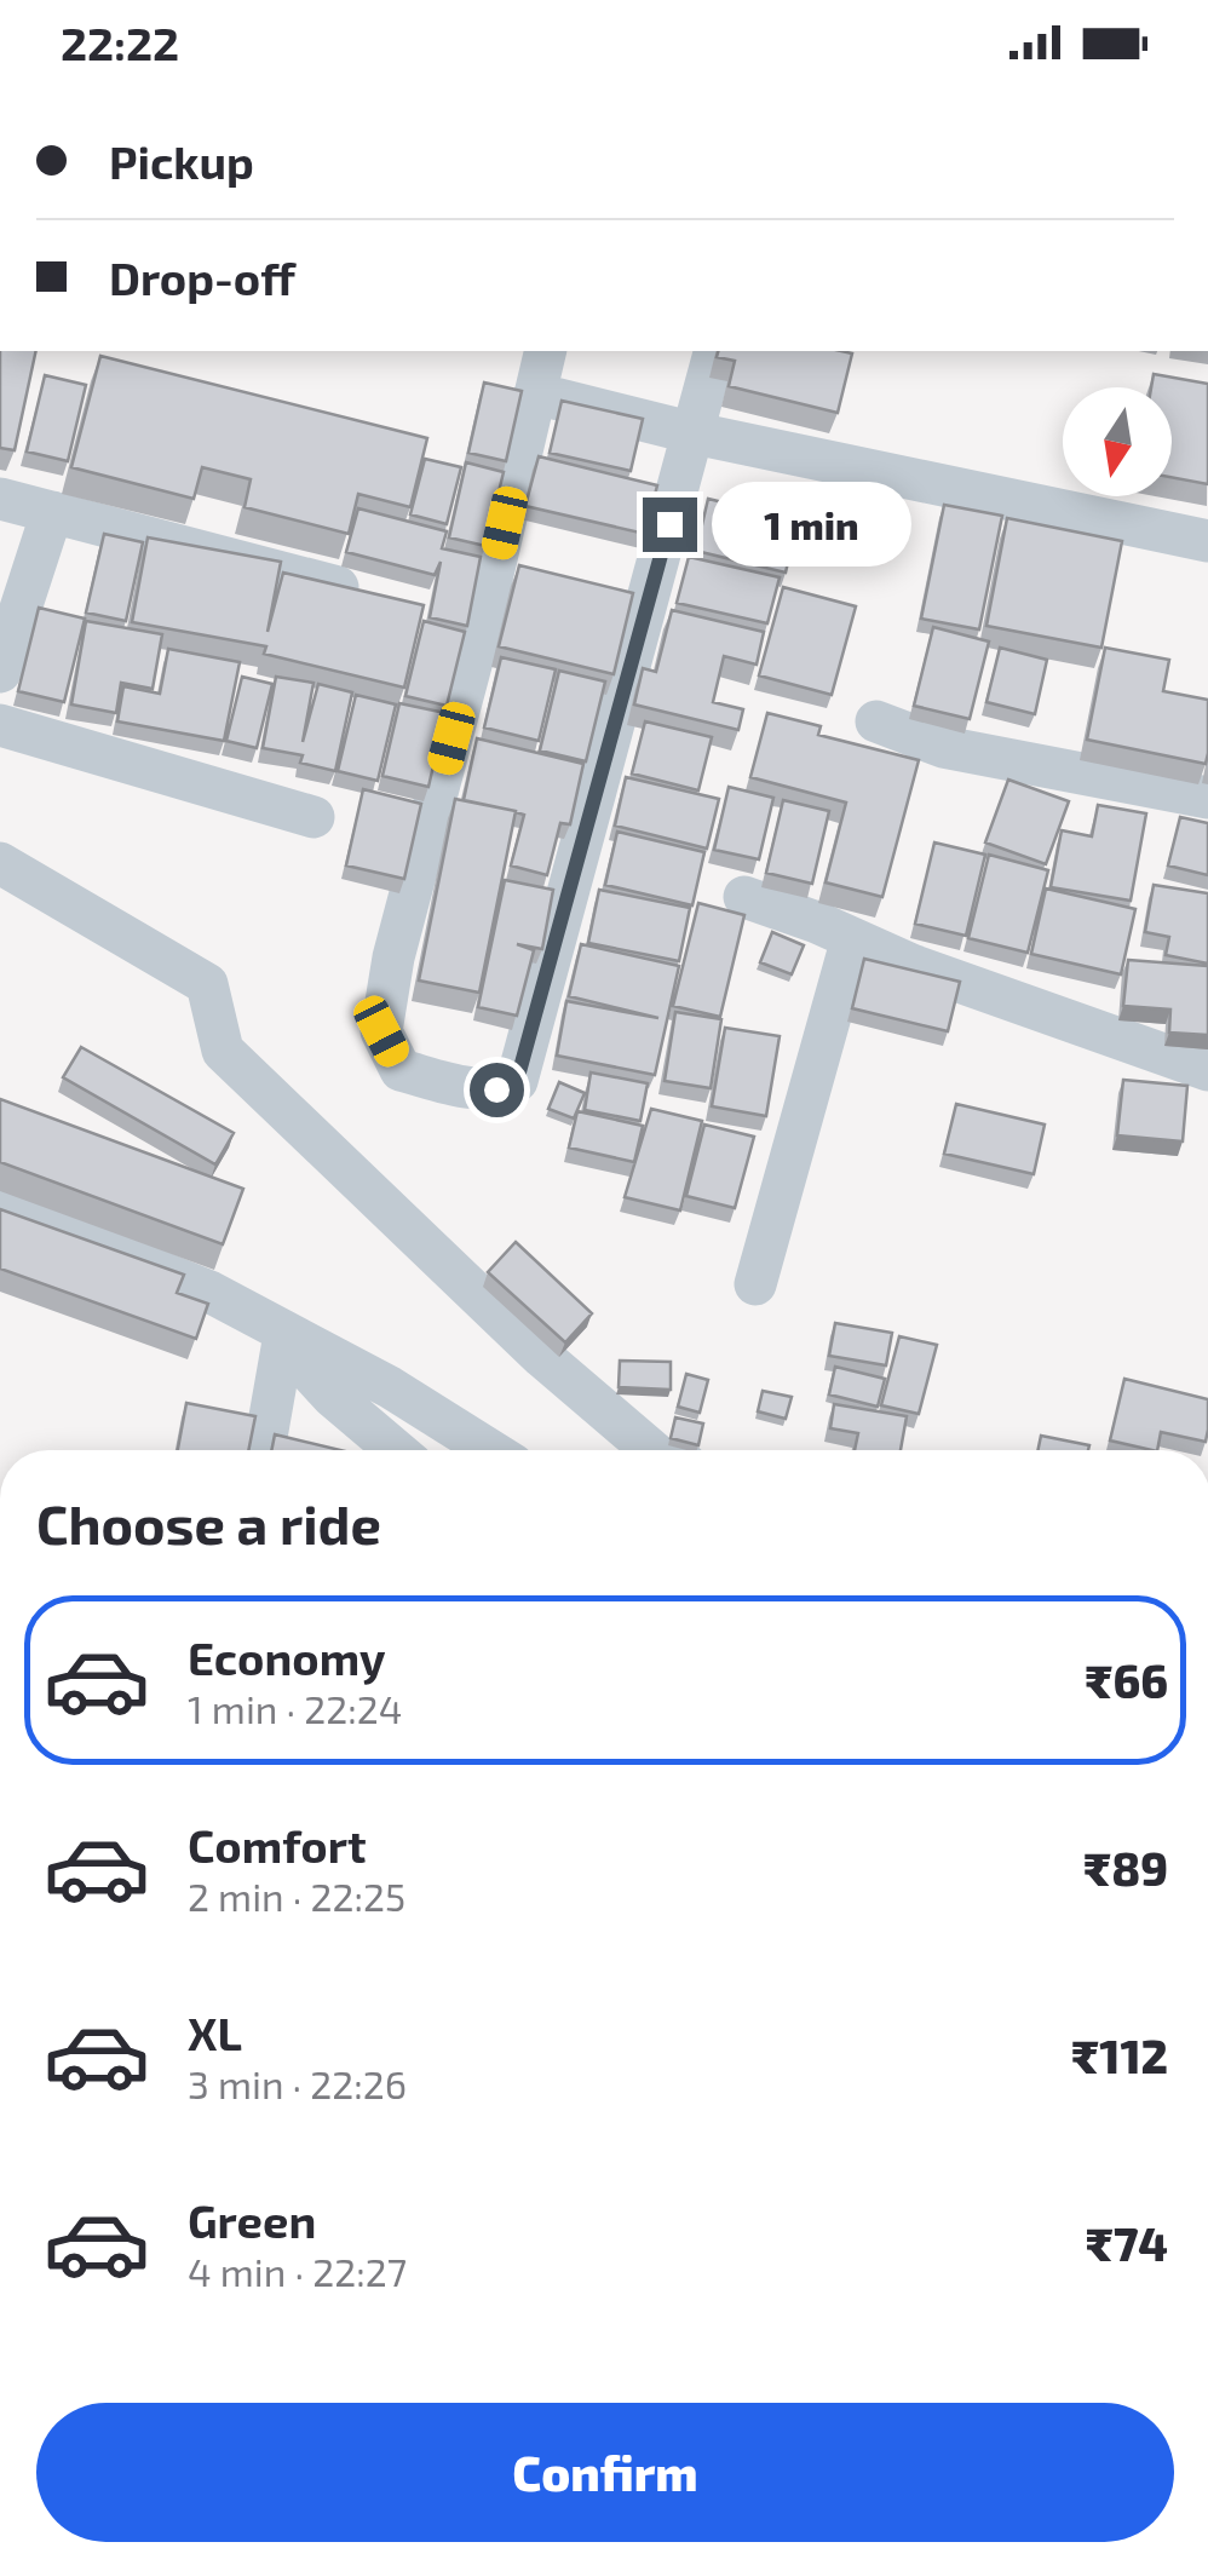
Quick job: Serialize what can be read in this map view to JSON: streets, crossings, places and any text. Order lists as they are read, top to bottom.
{
  "north": "bottom",
  "page": {
    "status": "22:22",
    "banner": ["Pickup", "Drop-off"],
    "bubble": "1 min",
    "heading": "Choose a ride",
    "list": [
      {
        "name": "Economy",
        "note": "1 min · 22:24",
        "value": "₹66"
      },
      {
        "name": "Comfort",
        "note": "2 min · 22:25",
        "value": "₹89"
      },
      {
        "name": "XL",
        "note": "3 min · 22:26",
        "value": "₹112"
      },
      {
        "name": "Green",
        "note": "4 min · 22:27",
        "value": "₹74"
      }
    ],
    "buttons": "Confirm"
  }
}
